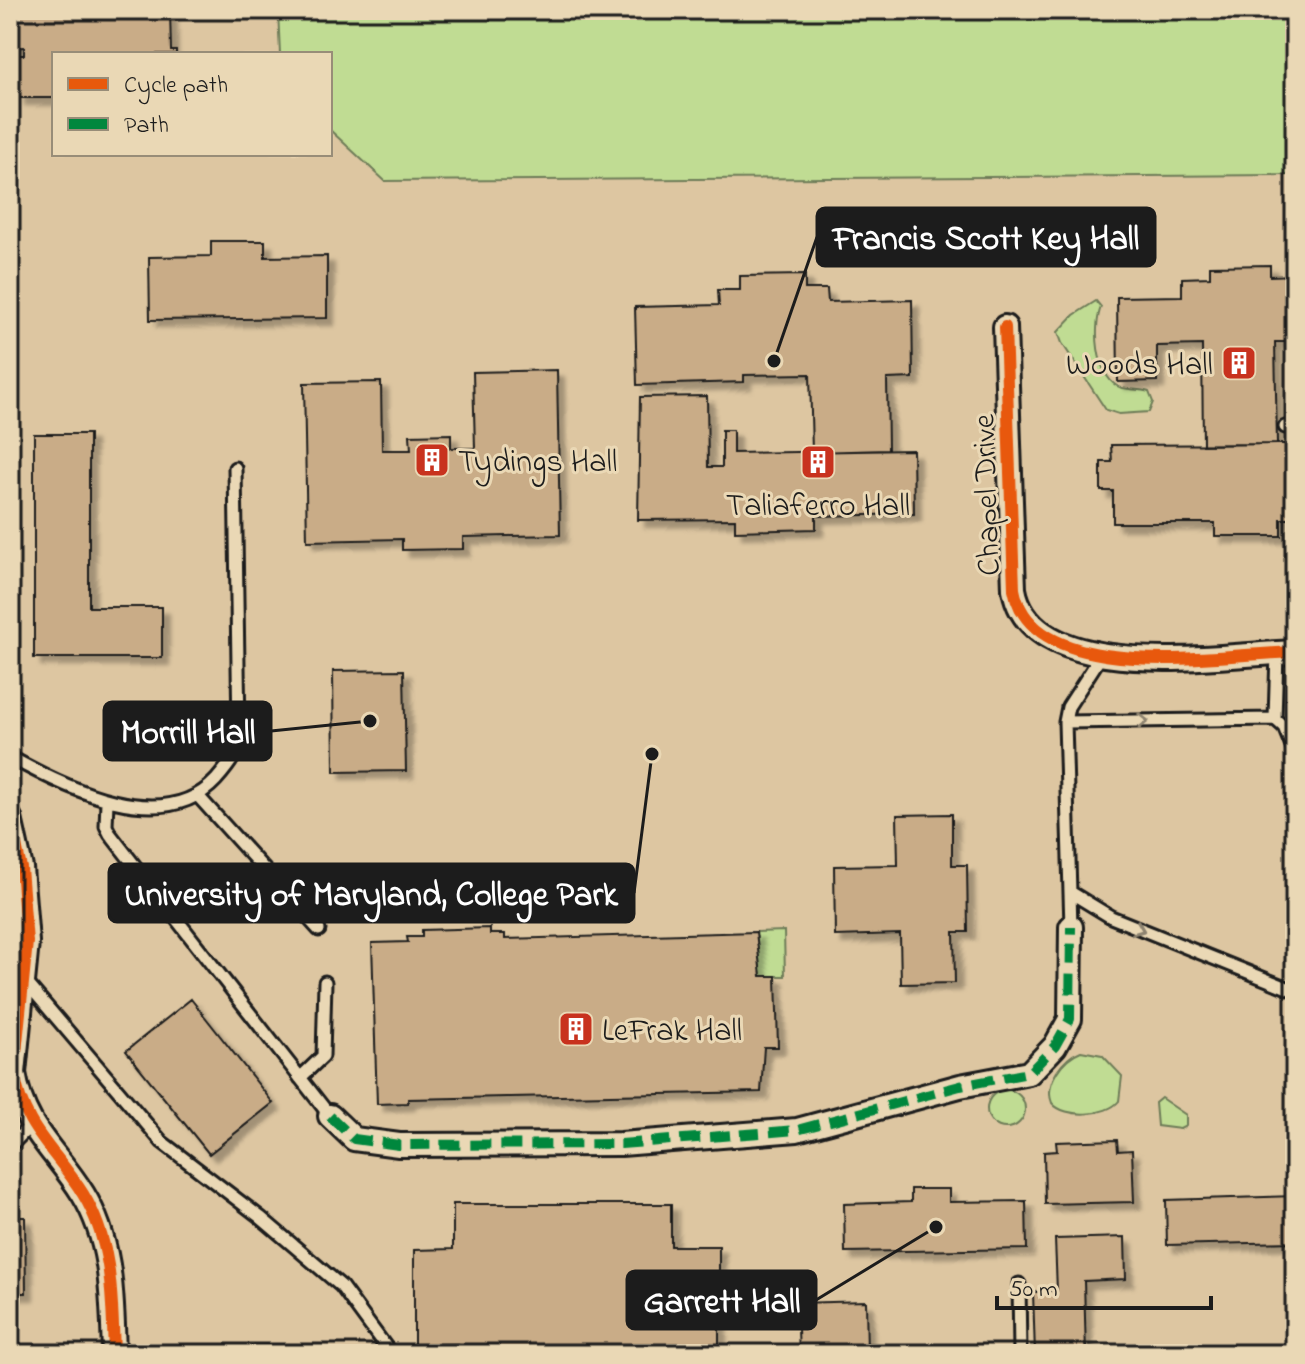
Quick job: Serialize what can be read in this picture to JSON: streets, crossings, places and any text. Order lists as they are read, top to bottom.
{
  "streets": {
    "street": ["Chapel Drive"]
  },
  "places": {
    "other": [
      "Francis Scott Key Hall",
      "Morrill Hall",
      "University of Maryland, College Park",
      "Garrett Hall"
    ],
    "building": [
      "Woods Hall",
      "Tydings Hall",
      "Taliaferro Hall",
      "LeFrak Hall"
    ]
  },
  "legend": ["Cycle path", "Path"],
  "scale_bar": "50 m"
}
